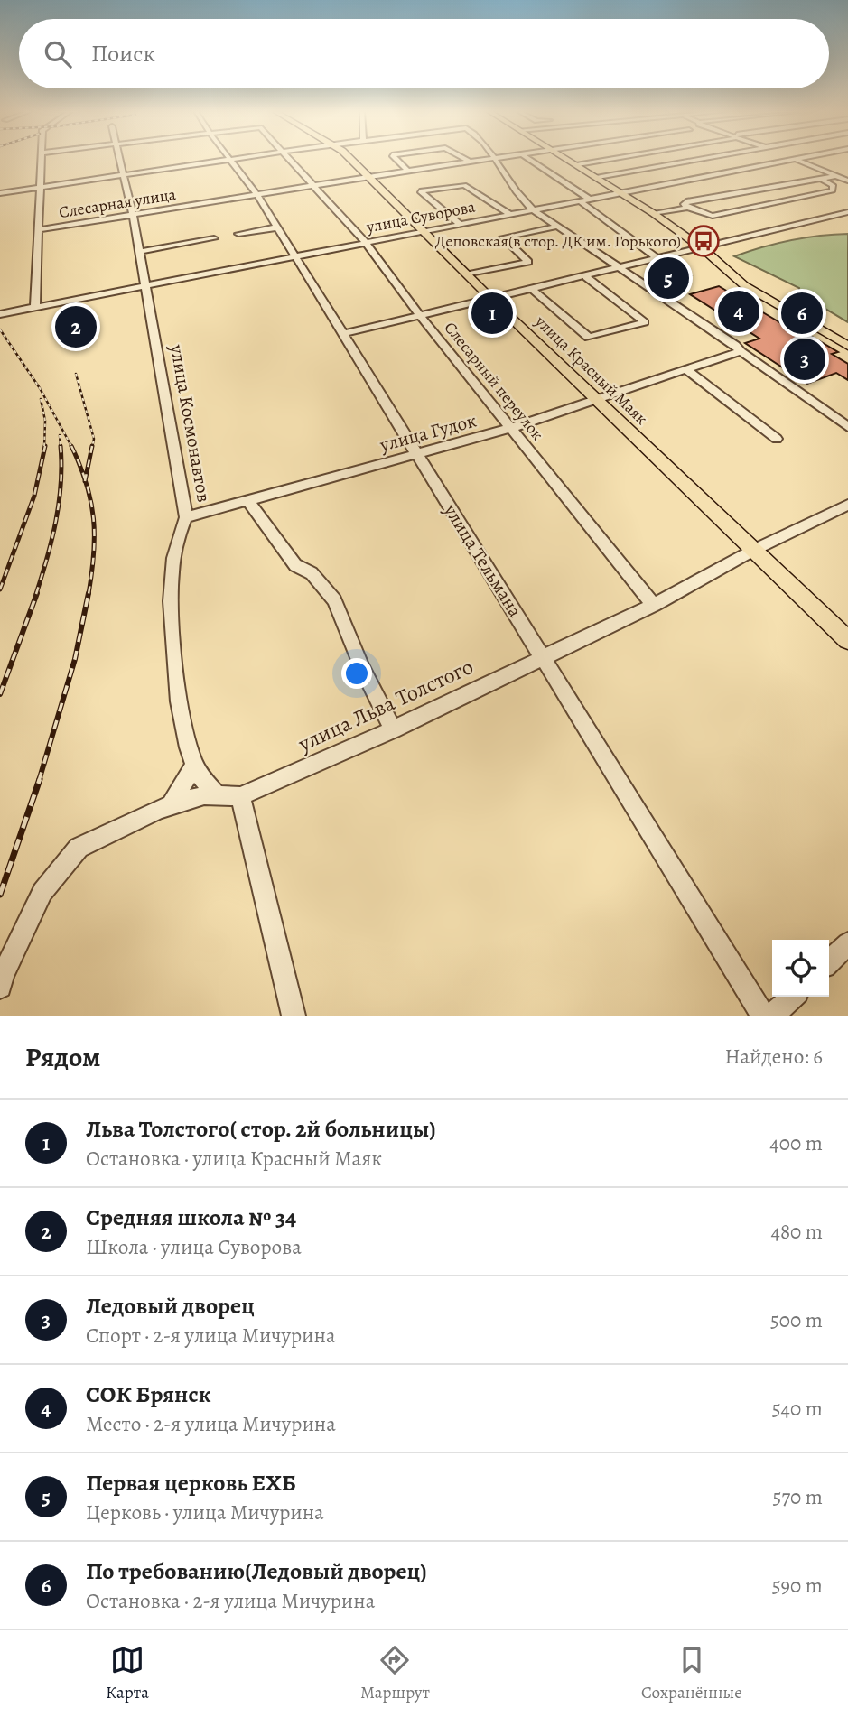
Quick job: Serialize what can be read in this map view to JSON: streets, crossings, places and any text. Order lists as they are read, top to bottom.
{
  "streets": {
    "main road": ["улица Красный Маяк"],
    "street": [
      "Слесарная улица",
      "улица Суворова",
      "Слесарный переулок",
      "улица Космонавтов",
      "улица Гудок",
      "улица Тельмана",
      "улица Льва Толстого"
    ]
  },
  "crossings": [
    ["Слесарная улица", "улица Красный Маяк"],
    ["Слесарная улица", "Слесарный переулок"],
    ["Слесарная улица", "улица Космонавтов"],
    ["Слесарная улица", "улица Тельмана"],
    ["улица Суворова", "улица Красный Маяк"],
    ["улица Суворова", "Слесарный переулок"],
    ["улица Суворова", "улица Космонавтов"],
    ["улица Суворова", "улица Тельмана"],
    ["улица Красный Маяк", "улица Гудок"],
    ["улица Красный Маяк", "улица Льва Толстого"],
    ["Слесарный переулок", "улица Гудок"],
    ["Слесарный переулок", "улица Льва Толстого"],
    ["улица Космонавтов", "улица Гудок"],
    ["улица Космонавтов", "улица Льва Толстого"],
    ["улица Гудок", "улица Тельмана"],
    ["улица Тельмана", "улица Льва Толстого"]
  ],
  "places": {
    "bus stop": ["Деповская(в стор. ДК им. Горького)"]
  },
  "page": {
    "search": "Поиск",
    "pins": [
      "5",
      "4",
      "1",
      "6",
      "2",
      "3"
    ],
    "heading": ["Рядом", "Найдено: 6"],
    "list": [
      {
        "mark": "1",
        "name": "Льва Толстого( стор. 2й больницы)",
        "note": "Остановка · улица Красный Маяк",
        "value": "400 m"
      },
      {
        "mark": "2",
        "name": "Средняя школа № 34",
        "note": "Школа · улица Суворова",
        "value": "480 m"
      },
      {
        "mark": "3",
        "name": "Ледовый дворец",
        "note": "Спорт · 2-я улица Мичурина",
        "value": "500 m"
      },
      {
        "mark": "4",
        "name": "СОК Брянск",
        "note": "Место · 2-я улица Мичурина",
        "value": "540 m"
      },
      {
        "mark": "5",
        "name": "Первая церковь ЕХБ",
        "note": "Церковь · улица Мичурина",
        "value": "570 m"
      },
      {
        "mark": "6",
        "name": "По требованию(Ледовый дворец)",
        "note": "Остановка · 2-я улица Мичурина",
        "value": "590 m"
      }
    ],
    "nav": ["Карта", "Маршрут", "Сохранённые"]
  }
}
